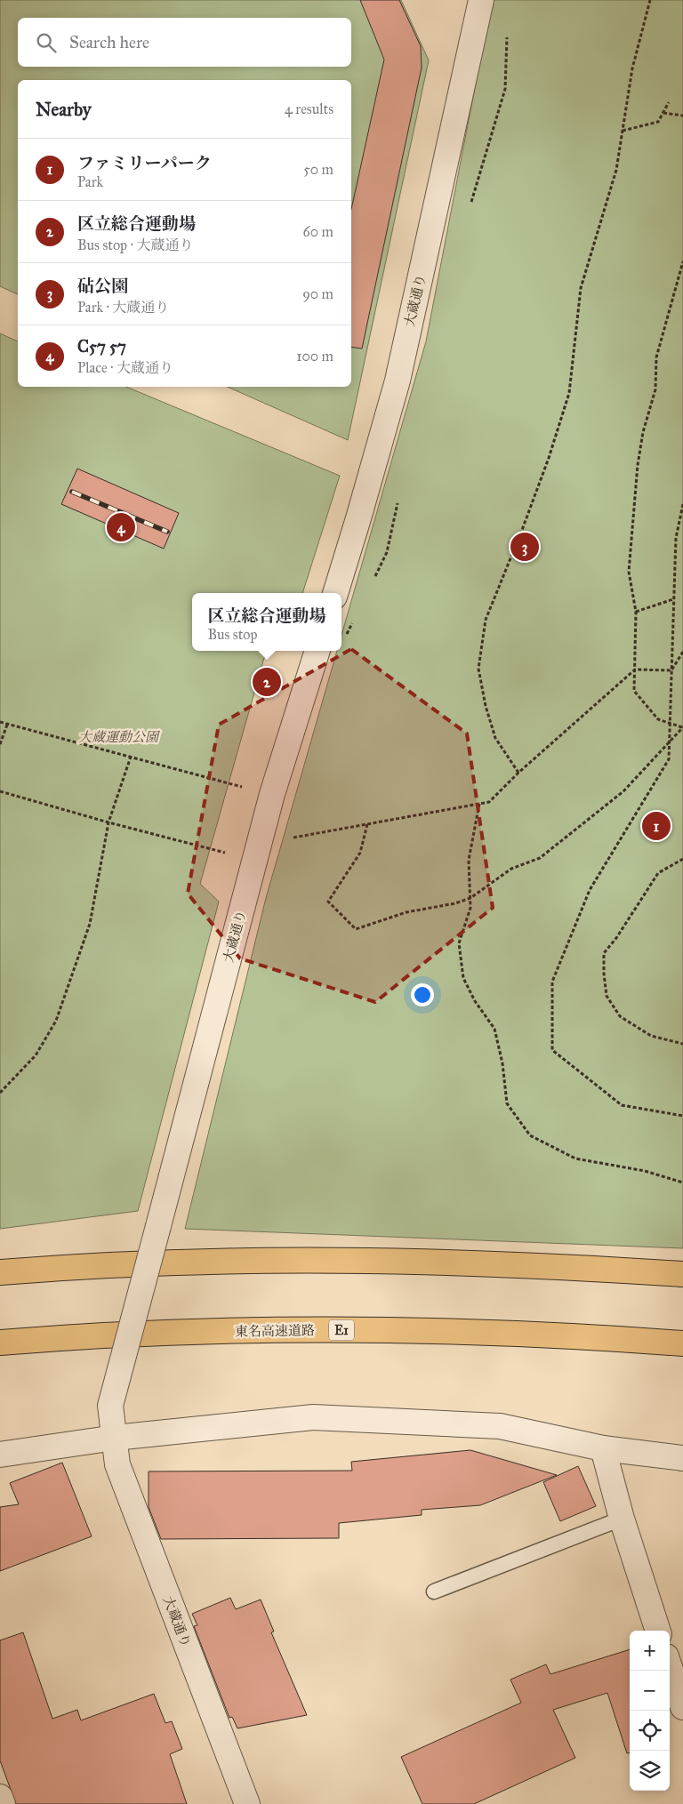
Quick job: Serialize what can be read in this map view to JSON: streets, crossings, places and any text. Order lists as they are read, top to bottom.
{
  "streets": {
    "highway": ["E1", "東名高速道路"],
    "street": ["大蔵通り"]
  },
  "parks": ["大蔵運動公園"],
  "page": {
    "search": "Search here",
    "heading": ["Nearby", "4 results"],
    "list": [
      {
        "mark": "1",
        "name": "ファミリーパーク",
        "note": "Park",
        "value": "50 m"
      },
      {
        "mark": "2",
        "name": "区立総合運動場",
        "note": "Bus stop · 大蔵通り",
        "value": "60 m"
      },
      {
        "mark": "3",
        "name": "砧公園",
        "note": "Park · 大蔵通り",
        "value": "90 m"
      },
      {
        "mark": "4",
        "name": "C57 57",
        "note": "Place · 大蔵通り",
        "value": "100 m"
      }
    ],
    "pins": [
      "4",
      "3",
      "2",
      "1"
    ],
    "popup": ["区立総合運動場", "Bus stop"],
    "map_buttons": ["+", "−"]
  }
}
